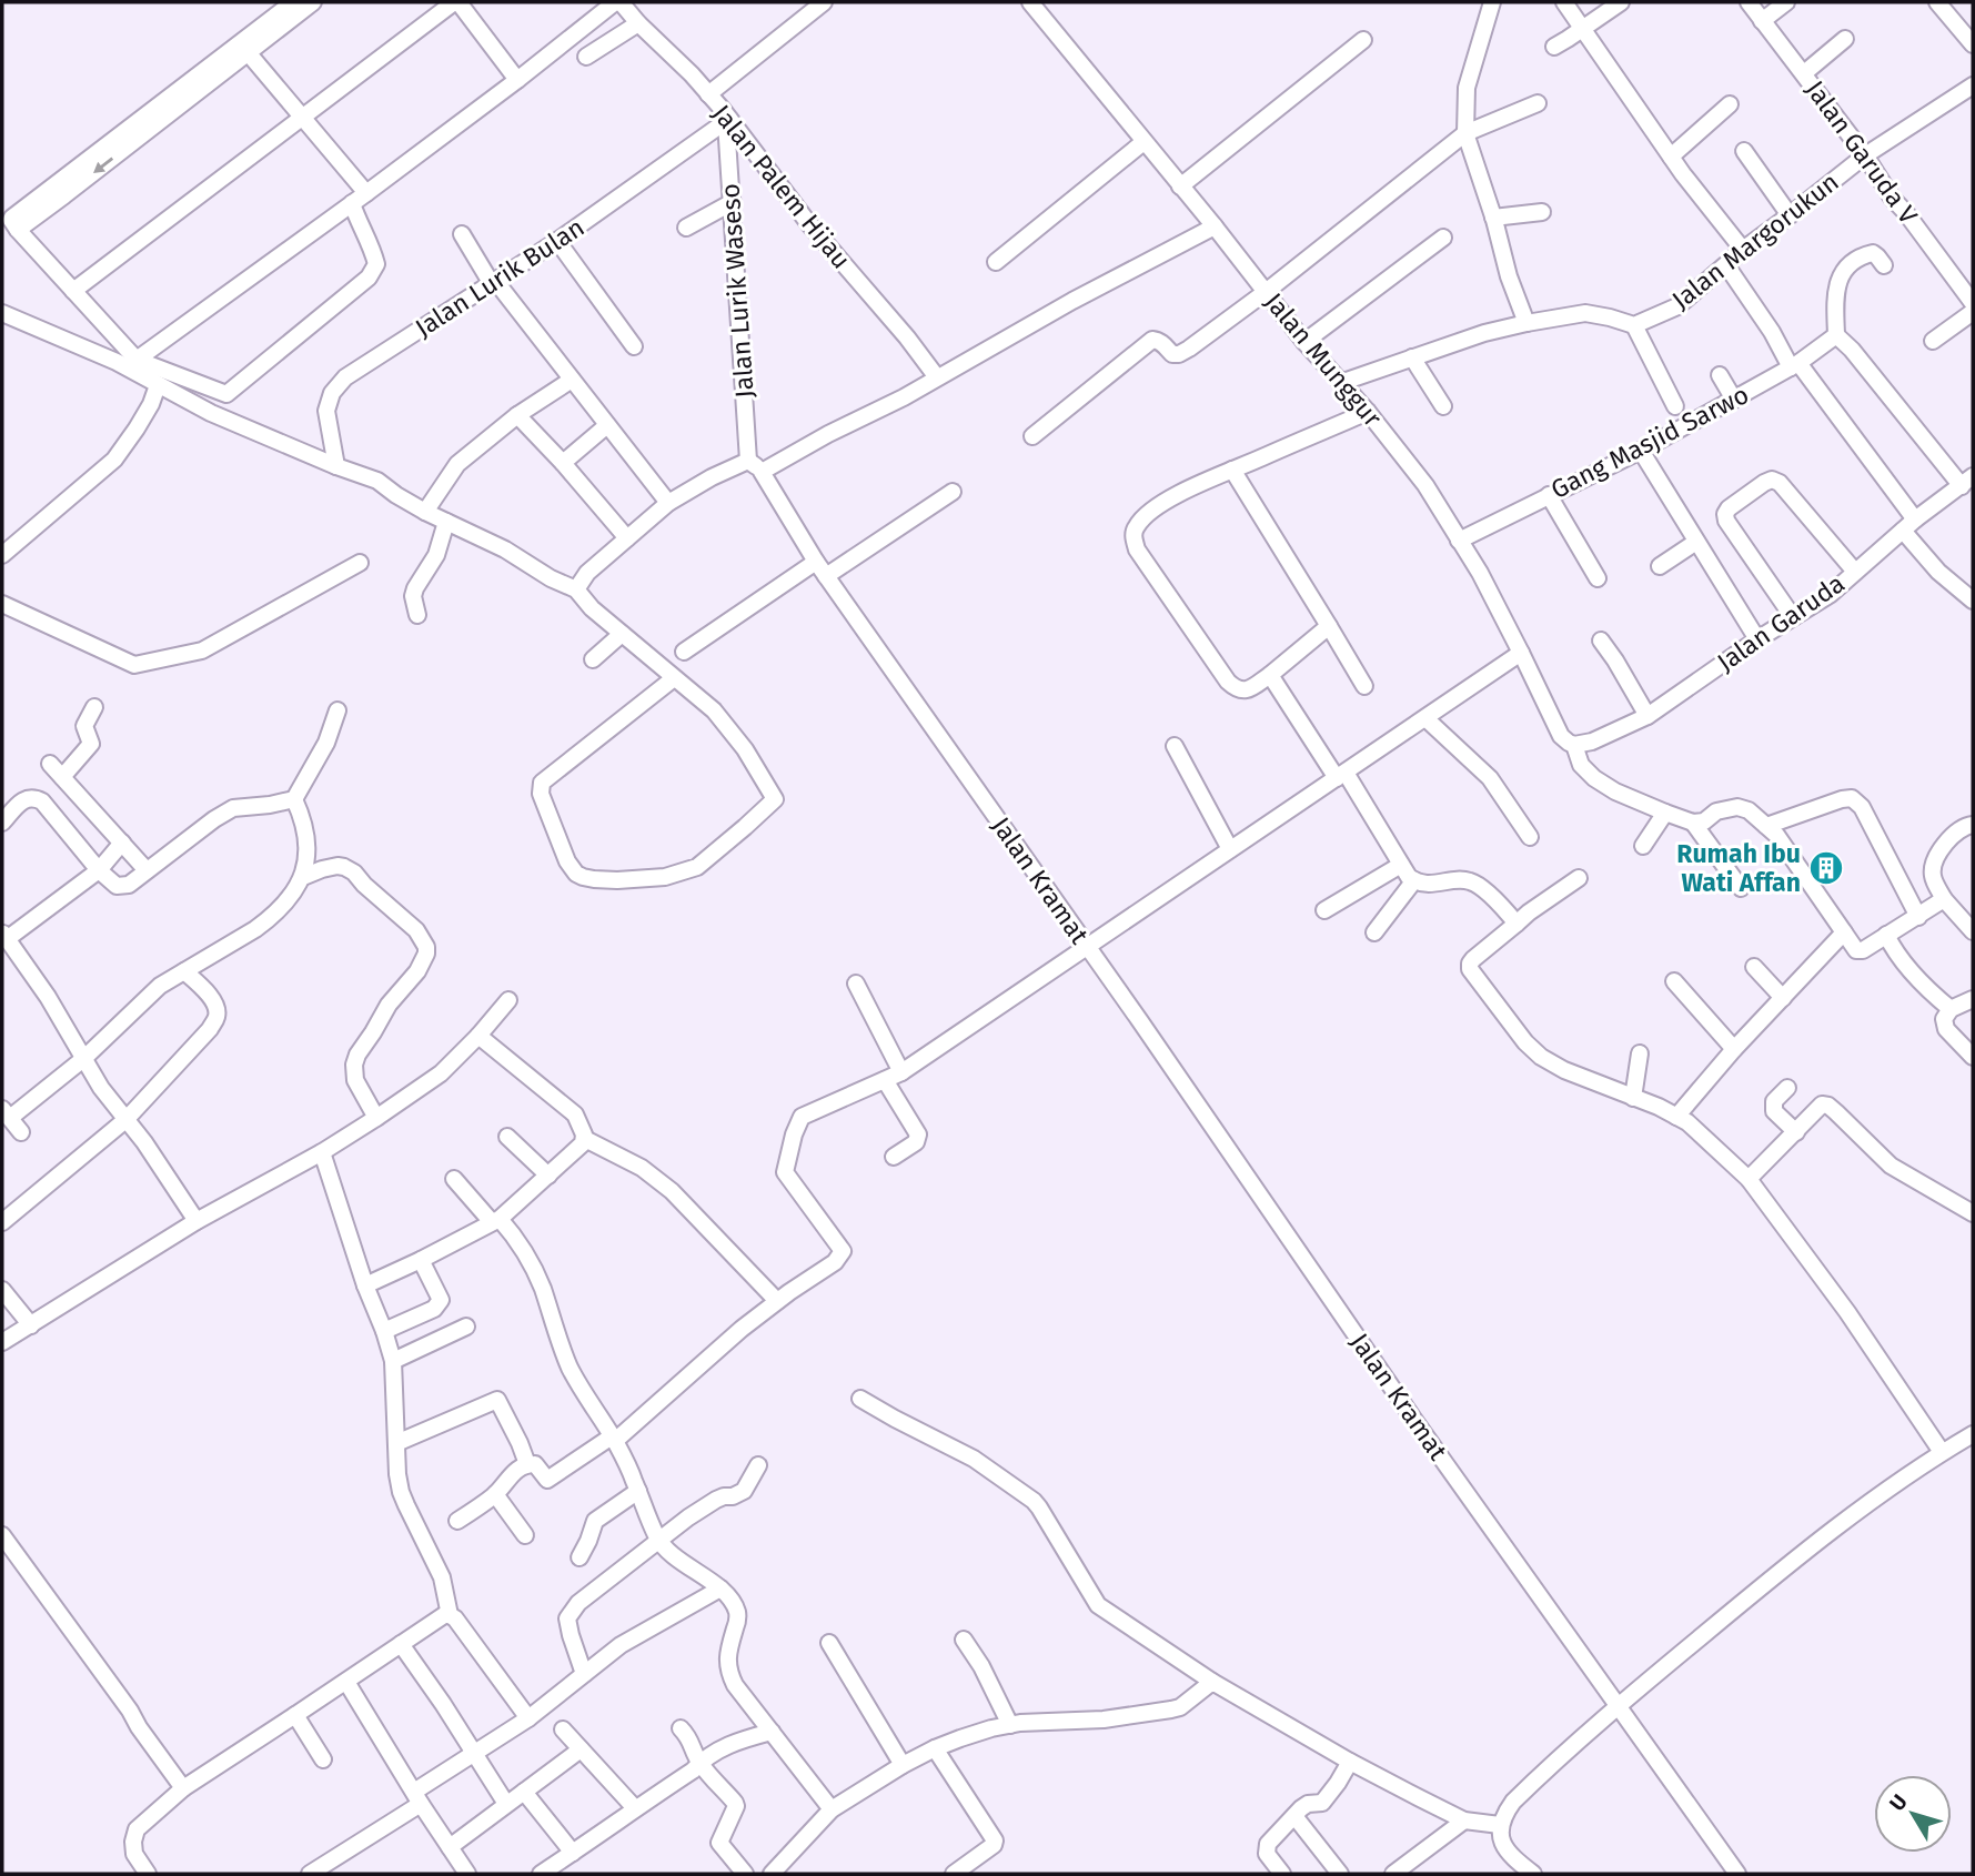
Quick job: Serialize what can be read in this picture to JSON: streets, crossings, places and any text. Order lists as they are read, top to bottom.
{
  "streets": {
    "street": [
      "Jalan Garuda V",
      "Jalan Palem Hijau",
      "Jalan Margorukun",
      "Jalan Lurik Bulan",
      "Jalan Lurik Waseso",
      "Jalan Munggur",
      "Gang Masjid Sarwo",
      "Jalan Garuda",
      "Jalan Kramat"
    ]
  },
  "crossings": [
    ["Jalan Garuda V", "Jalan Margorukun"],
    ["Jalan Palem Hijau", "Jalan Lurik Bulan"],
    ["Jalan Palem Hijau", "Jalan Lurik Waseso"],
    ["Jalan Lurik Bulan", "Jalan Lurik Waseso"],
    ["Jalan Lurik Waseso", "Jalan Kramat"],
    ["Jalan Munggur", "Gang Masjid Sarwo"],
    ["Jalan Munggur", "Jalan Garuda"]
  ],
  "places": {
    "building": ["Rumah Ibu Wati Affan"]
  },
  "north": "top left"
}
